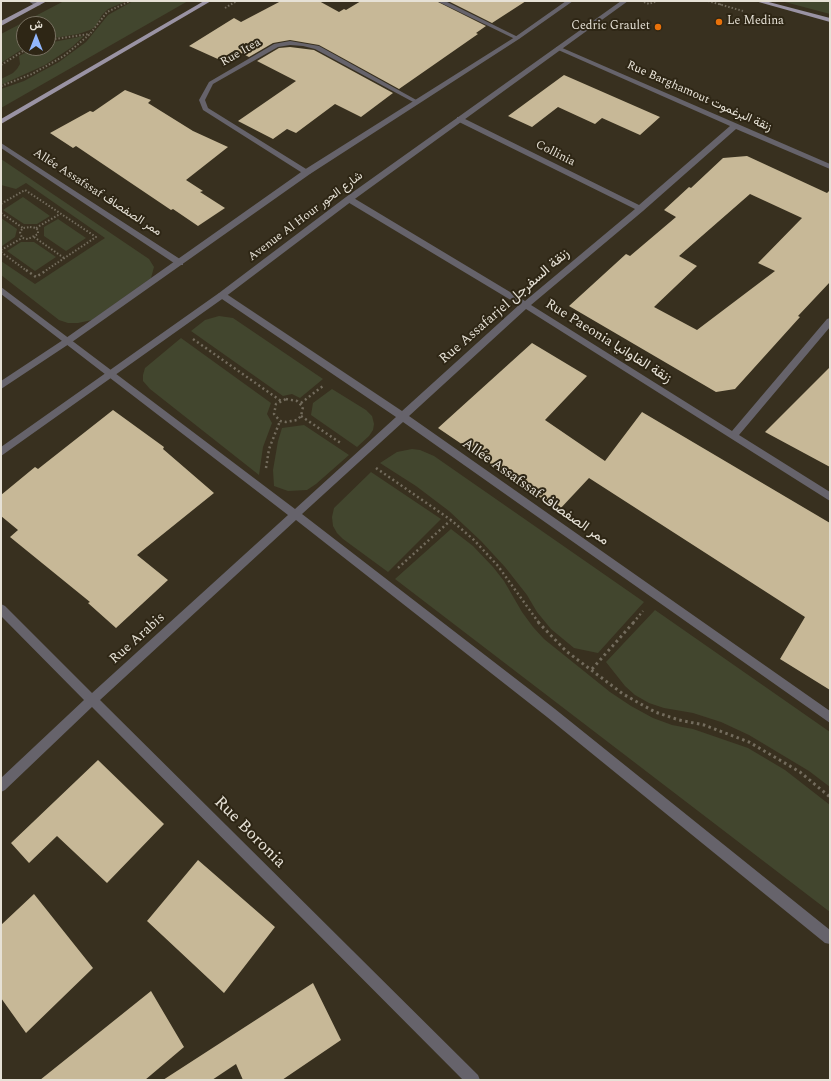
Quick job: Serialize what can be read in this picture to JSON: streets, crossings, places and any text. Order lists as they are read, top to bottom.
{
  "streets": {
    "street": [
      "Rue Itea",
      "Rue Barghamout زنقة البرغموت",
      "Collinia",
      "Allée Assafssaf ممر الصفصاف",
      "Avenue Al Hour شارع الحور",
      "Rue Assafarjel زنقة السفرجل",
      "Rue Paeonia زنقة الفاوانيا",
      "Rue Arabis",
      "Rue Boronia"
    ]
  },
  "crossings": [
    ["Rue Barghamout زنقة البرغموت", "Avenue Al Hour شارع الحور"],
    ["Rue Barghamout زنقة البرغموت", "Rue Assafarjel زنقة السفرجل"],
    ["Collinia", "Avenue Al Hour شارع الحور"],
    ["Collinia", "Rue Assafarjel زنقة السفرجل"],
    ["Allée Assafssaf ممر الصفصاف", "Avenue Al Hour شارع الحور"],
    ["Allée Assafssaf ممر الصفصاف", "Rue Assafarjel زنقة السفرجل"],
    ["Avenue Al Hour شارع الحور", "Rue Paeonia زنقة الفاوانيا"],
    ["Rue Assafarjel زنقة السفرجل", "Rue Paeonia زنقة الفاوانيا"],
    ["Rue Assafarjel زنقة السفرجل", "Rue Arabis"],
    ["Rue Arabis", "Rue Boronia"]
  ],
  "places": ["Le Medina", "Cedric Graulet"],
  "north": "top"
}
